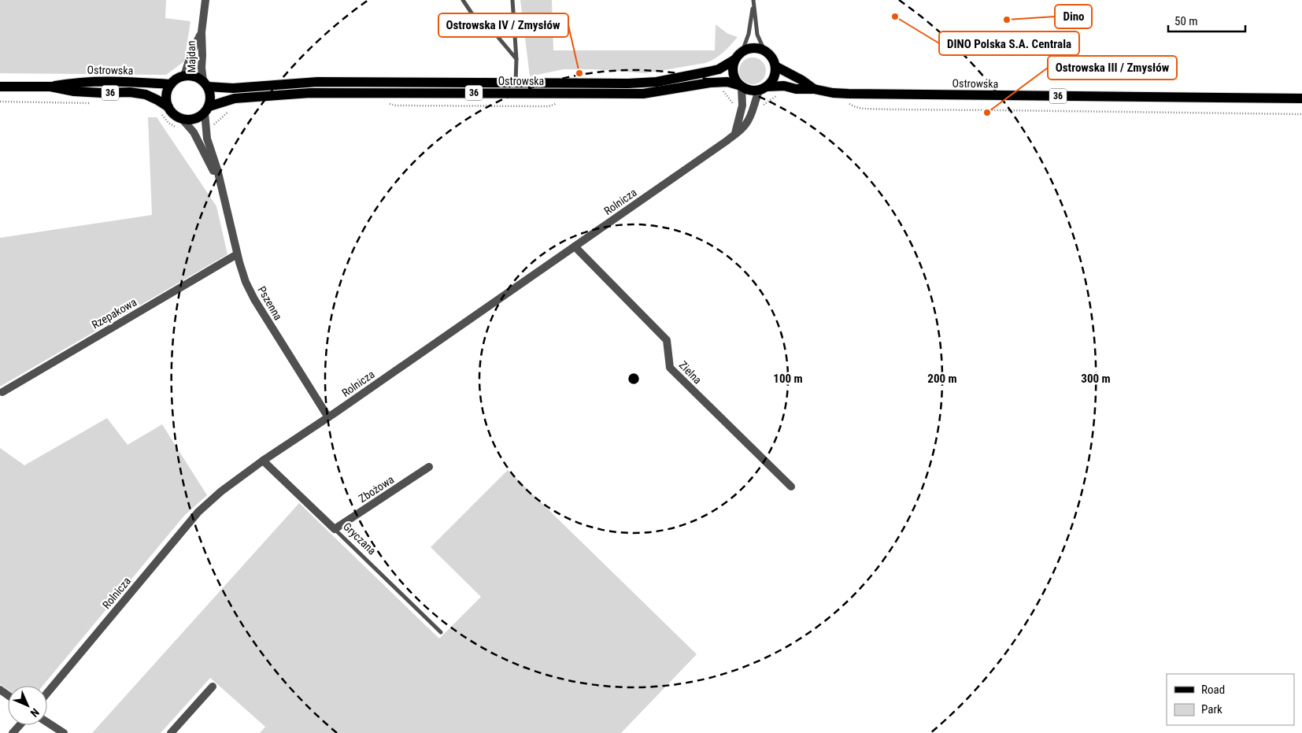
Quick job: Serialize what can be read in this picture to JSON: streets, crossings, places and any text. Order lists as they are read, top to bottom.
{
  "streets": {
    "main road": ["Ostrowska", "36"],
    "street": [
      "Majdan",
      "Rolnicza",
      "Pszenna",
      "Rzepakowa",
      "Zielna",
      "Zbożowa",
      "Gryczana"
    ]
  },
  "crossings": [
    ["Majdan", "Ostrowska"],
    ["Majdan", "36"],
    ["Majdan", "Pszenna"],
    ["Ostrowska", "36"],
    ["Ostrowska", "Rolnicza"],
    ["Ostrowska", "Pszenna"],
    ["36", "Rolnicza"],
    ["36", "Pszenna"],
    ["Rolnicza", "Pszenna"],
    ["Rolnicza", "Zielna"],
    ["Rolnicza", "Gryczana"],
    ["Pszenna", "Rzepakowa"],
    ["Zbożowa", "Gryczana"]
  ],
  "places": [
    "DINO Polska S.A. Centrala",
    "Dino",
    "Ostrowska IV / Zmysłów",
    "Ostrowska III / Zmysłów"
  ],
  "legend": ["Road", "Park"],
  "scale_bar": "50 m",
  "north": "bottom right",
  "rings": ["100 m", "200 m", "300 m"]
}
